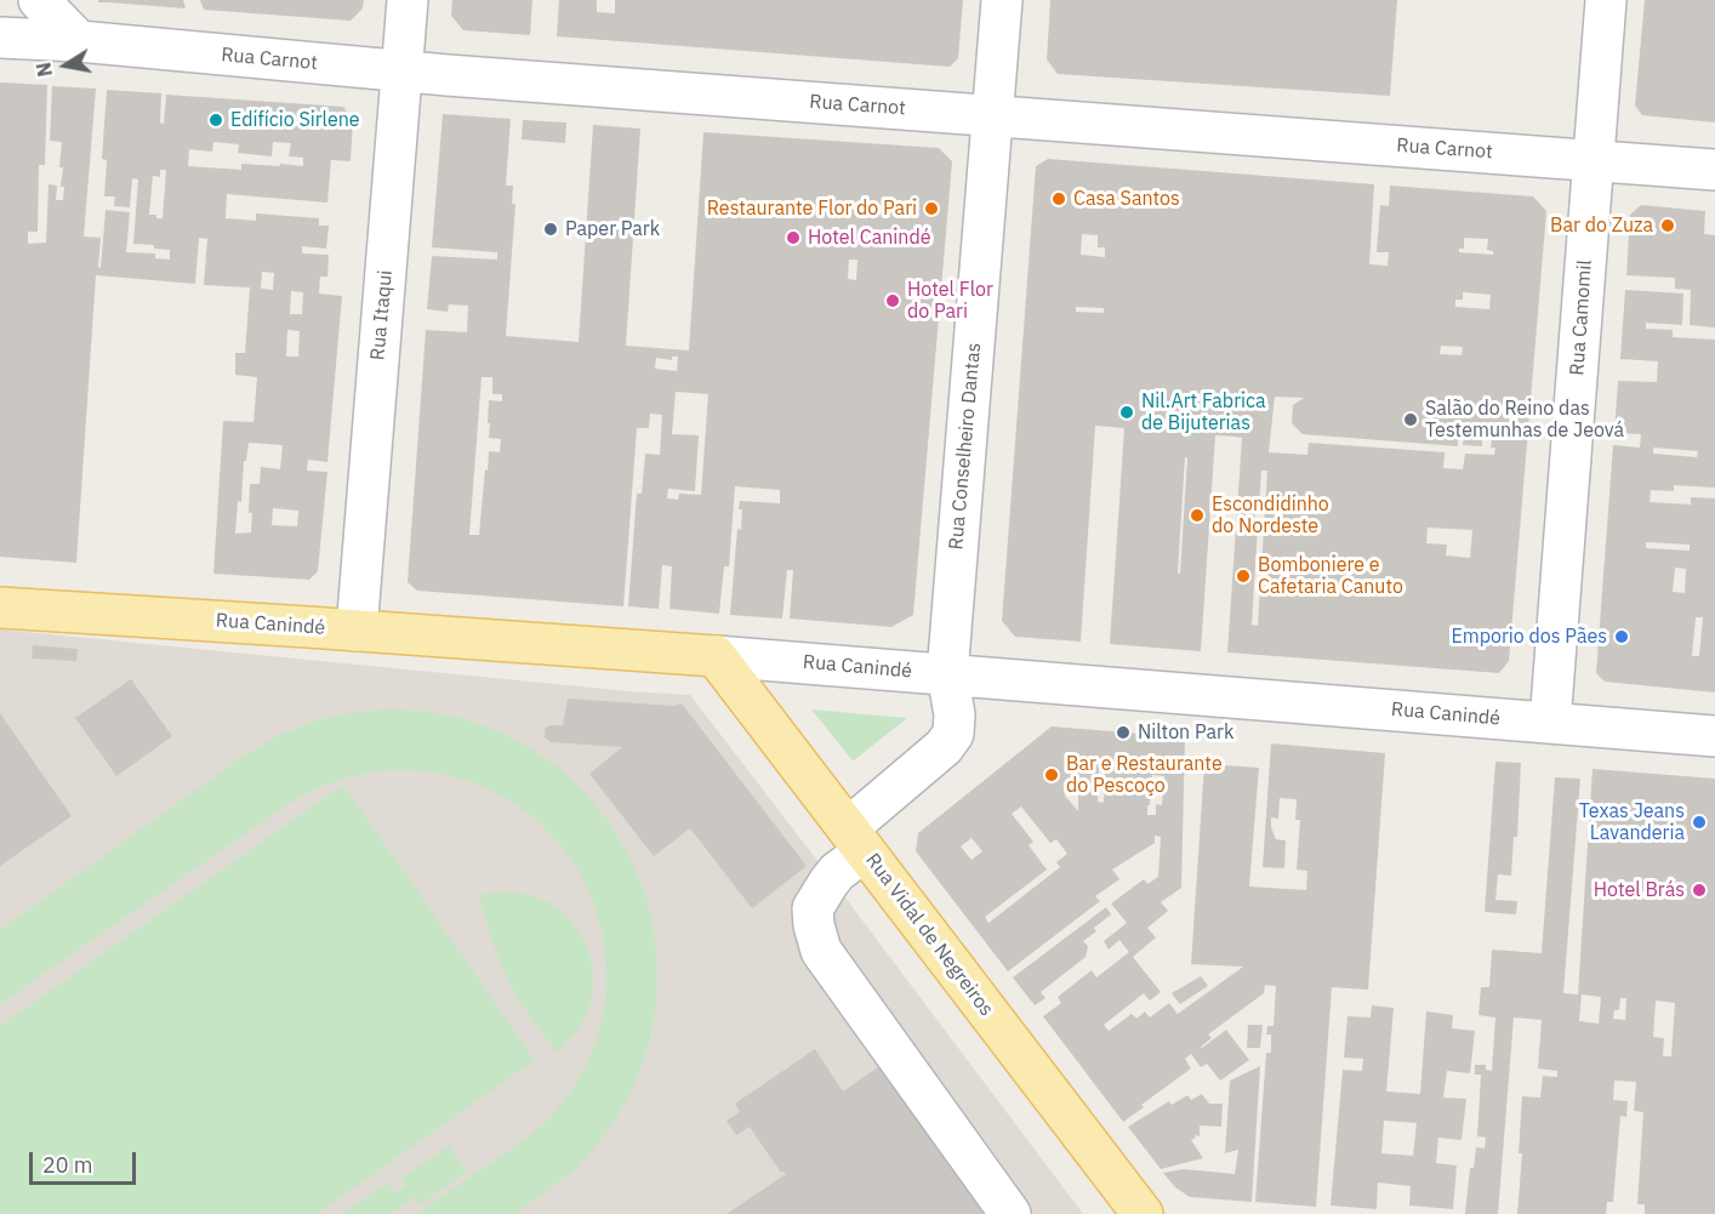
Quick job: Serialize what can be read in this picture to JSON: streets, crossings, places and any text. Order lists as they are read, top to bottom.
{
  "streets": {
    "main road": ["Rua Canindé", "Rua Vidal de Negreiros"],
    "street": [
      "Rua Carnot",
      "Rua Itaqui",
      "Rua Camomil",
      "Rua Conselheiro Dantas"
    ]
  },
  "crossings": [
    ["Rua Carnot", "Rua Itaqui"],
    ["Rua Carnot", "Rua Camomil"],
    ["Rua Carnot", "Rua Conselheiro Dantas"],
    ["Rua Itaqui", "Rua Canindé"],
    ["Rua Camomil", "Rua Canindé"],
    ["Rua Conselheiro Dantas", "Rua Canindé"],
    ["Rua Conselheiro Dantas", "Rua Vidal de Negreiros"],
    ["Rua Canindé", "Rua Vidal de Negreiros"]
  ],
  "places": [
    "Edifício Sirlene",
    "Casa Santos",
    "Restaurante Flor do Pari",
    "Bar do Zuza",
    "Paper Park",
    "Hotel Canindé",
    "Hotel Flor do Pari",
    "Nil.Art Fabrica de Bijuterias",
    "Salão do Reino das Testemunhas de Jeová",
    "Escondidinho do Nordeste",
    "Bomboniere e Cafetaria Canuto",
    "Emporio dos Pães",
    "Nilton Park",
    "Bar e Restaurante do Pescoço",
    "Texas Jeans Lavanderia",
    "Hotel Brás"
  ],
  "scale_bar": "20 m",
  "north": "left"
}
